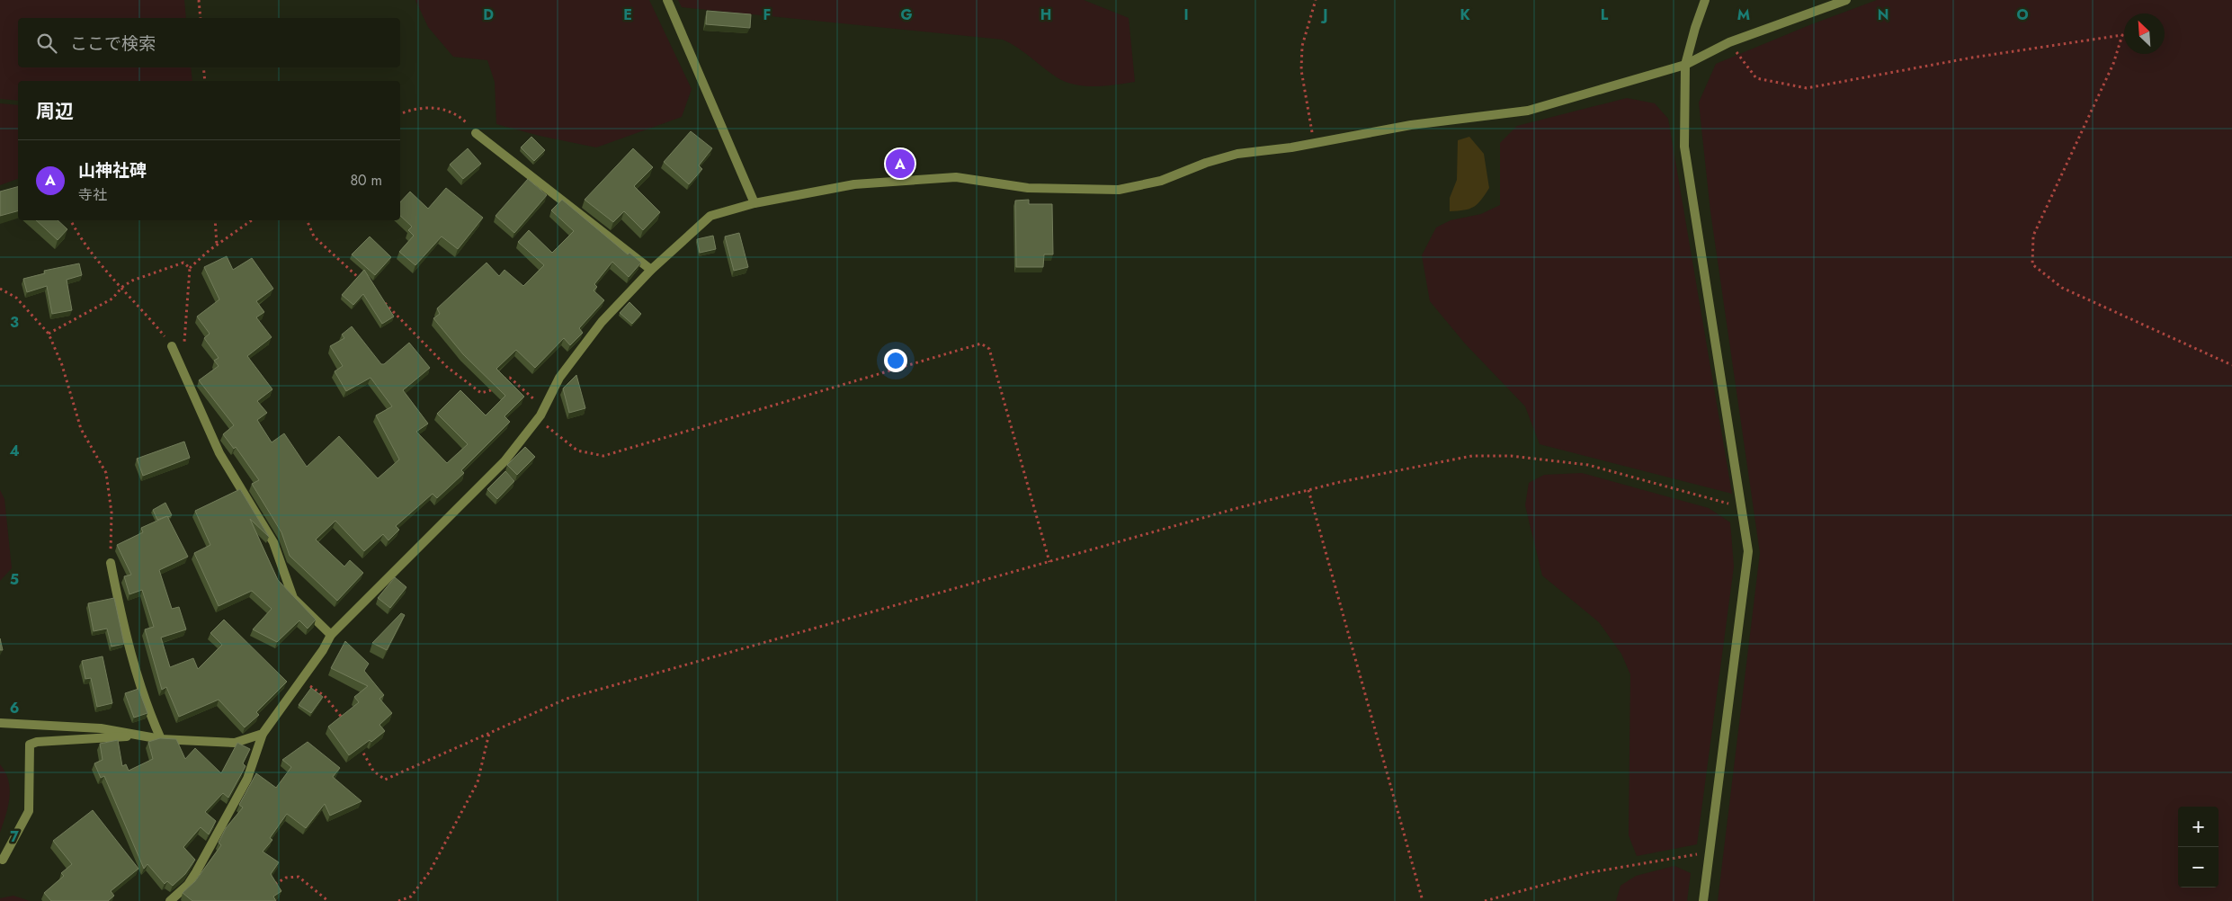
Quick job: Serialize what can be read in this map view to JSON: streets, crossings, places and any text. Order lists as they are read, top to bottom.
{
  "north": "top left",
  "page": {
    "search": "ここで検索",
    "heading": "周辺",
    "list": [
      {
        "mark": "A",
        "name": "山神社碑",
        "note": "寺社",
        "value": "80 m"
      }
    ],
    "pins": "A",
    "map_buttons": ["+", "−"]
  },
  "grid": {
    "columns": [
      "D",
      "E",
      "F",
      "G",
      "H",
      "I",
      "J",
      "K",
      "L",
      "M",
      "N",
      "O"
    ],
    "rows": [
      "3",
      "4",
      "5",
      "6",
      "7"
    ]
  }
}
